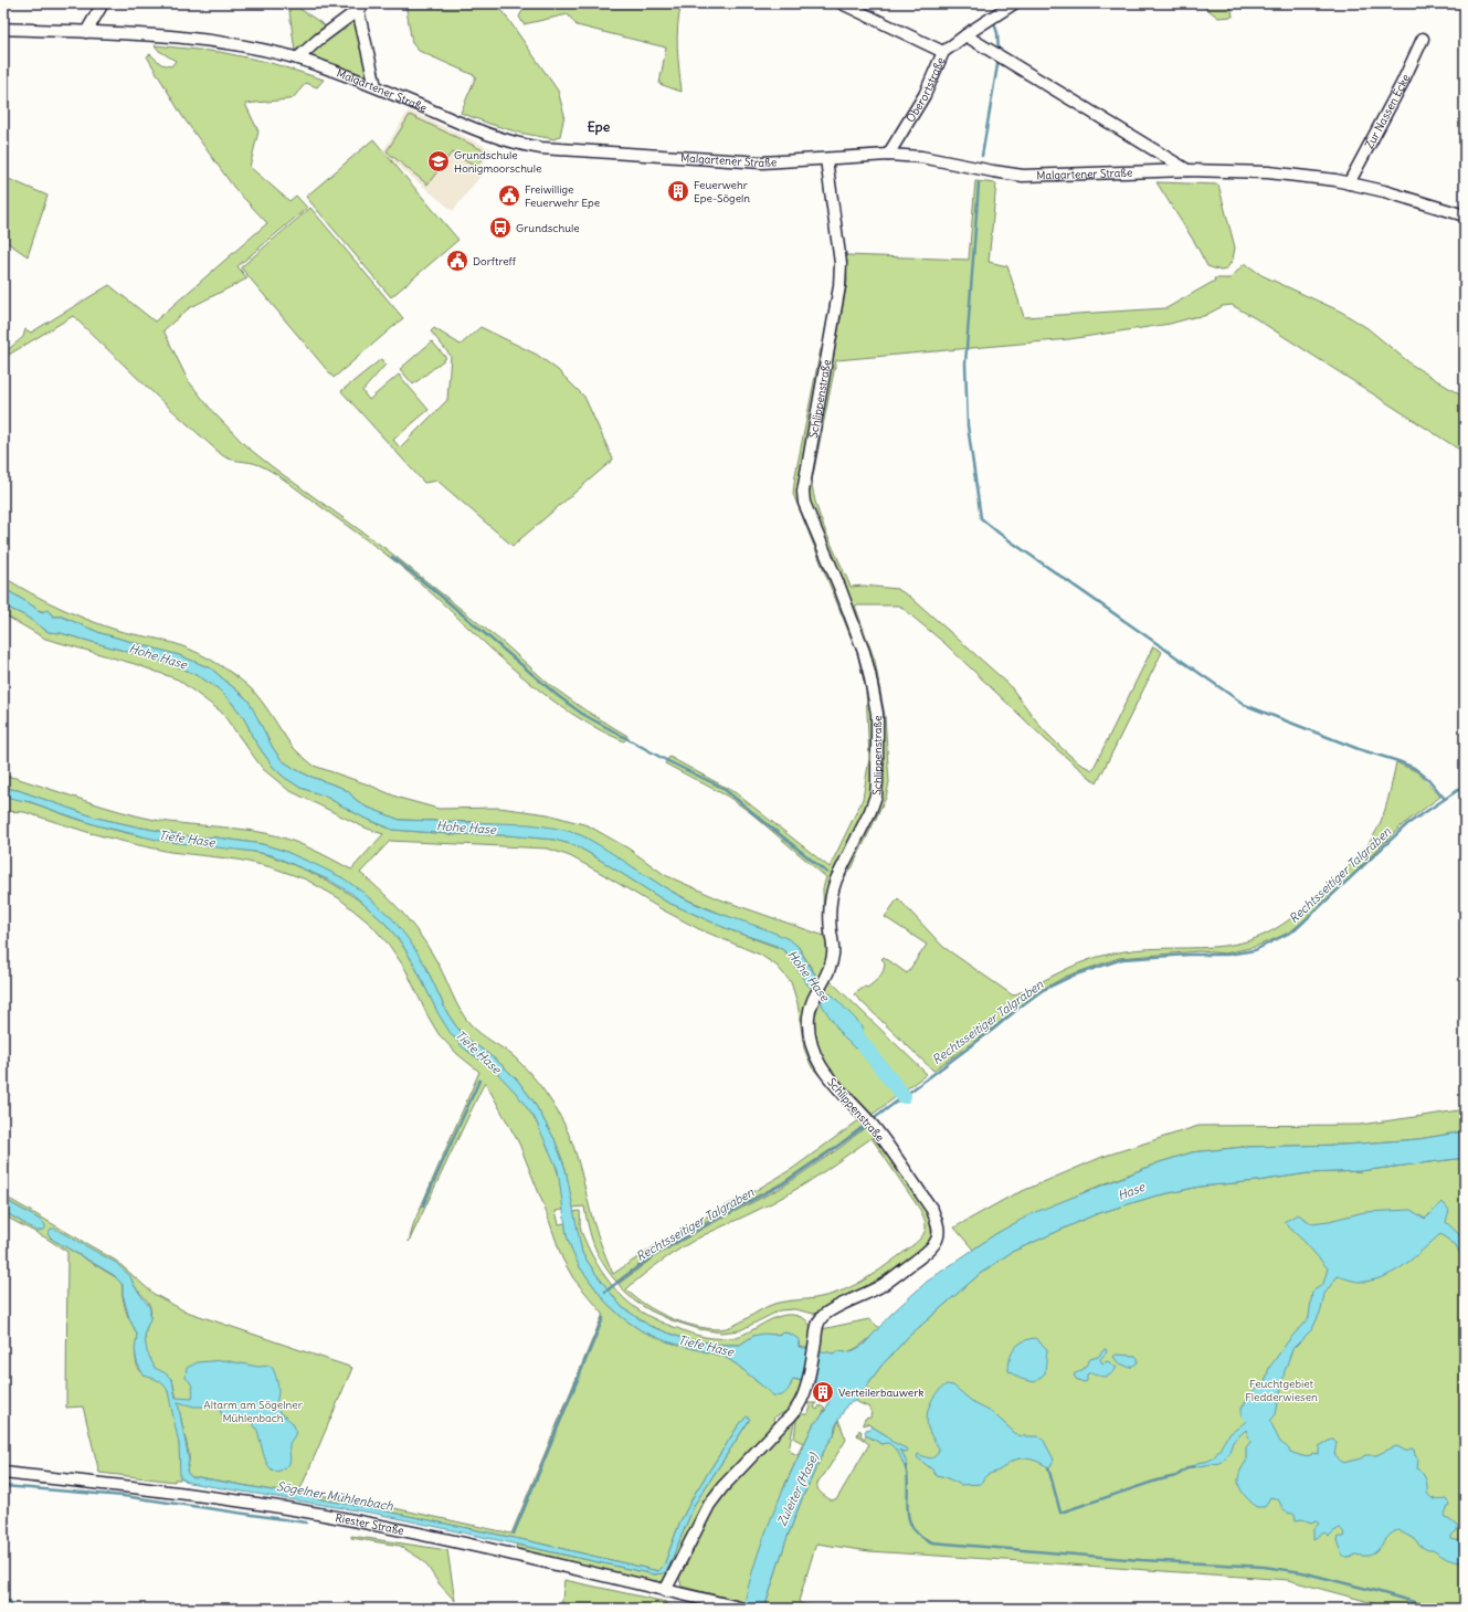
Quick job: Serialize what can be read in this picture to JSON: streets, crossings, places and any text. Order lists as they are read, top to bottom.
{
  "streets": {
    "street": [
      "Oberortstraße",
      "Malgartener Straße",
      "Zur Nassen Ecke",
      "Schlippenstraße",
      "Riester Straße"
    ]
  },
  "crossings": [
    ["Oberortstraße", "Malgartener Straße"],
    ["Malgartener Straße", "Zur Nassen Ecke"],
    ["Malgartener Straße", "Schlippenstraße"],
    ["Schlippenstraße", "Riester Straße"]
  ],
  "districts": ["Epe"],
  "water": [
    "Hohe Hase",
    "Tiefe Hase",
    "Rechtsseitiger Talgraben",
    "Hase",
    "Zuleiter (Hase)",
    "Sögelner Mühlenbach"
  ],
  "parks": ["Feuchtgebiet Fledderwiesen", "Altarm am Sögelner Mühlenbach"],
  "places": {
    "school or university": ["Grundschule Honigmoorschule"],
    "building": ["Feuerwehr Epe-Sögeln", "Verteilerbauwerk"],
    "public building": ["Freiwillige Feuerwehr Epe", "Dorftreff"],
    "bus stop": ["Grundschule"]
  }
}
